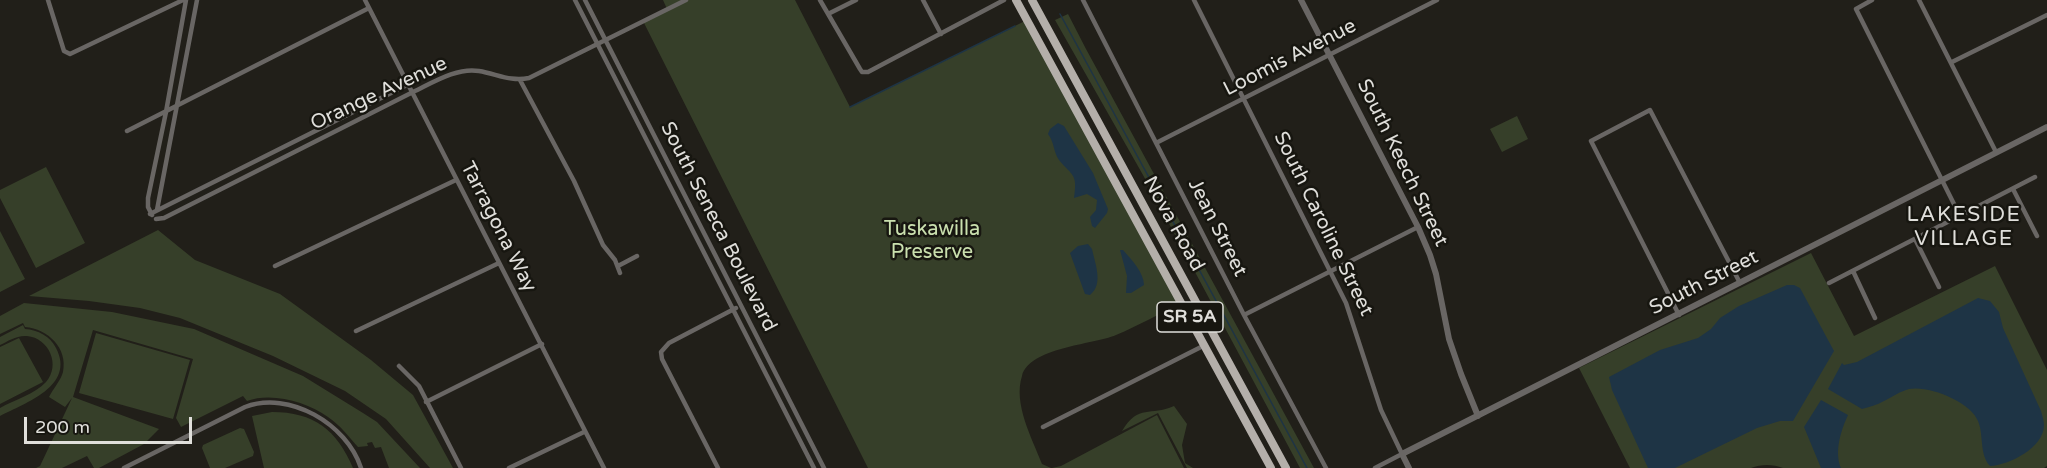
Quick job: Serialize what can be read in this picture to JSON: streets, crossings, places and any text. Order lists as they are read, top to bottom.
{
  "streets": {
    "main road": ["Nova Road", "SR 5A"],
    "street": [
      "Loomis Avenue",
      "Orange Avenue",
      "South Keech Street",
      "South Caroline Street",
      "Tarragona Way",
      "South Seneca Boulevard",
      "Jean Street",
      "South Street"
    ]
  },
  "crossings": [
    ["Loomis Avenue", "South Keech Street"],
    ["Loomis Avenue", "South Caroline Street"],
    ["Loomis Avenue", "Jean Street"],
    ["Orange Avenue", "Tarragona Way"],
    ["South Keech Street", "South Street"],
    ["South Caroline Street", "South Street"]
  ],
  "districts": ["LAKESIDE VILLAGE"],
  "parks": ["Tuskawilla Preserve"],
  "scale_bar": "200 m"
}
